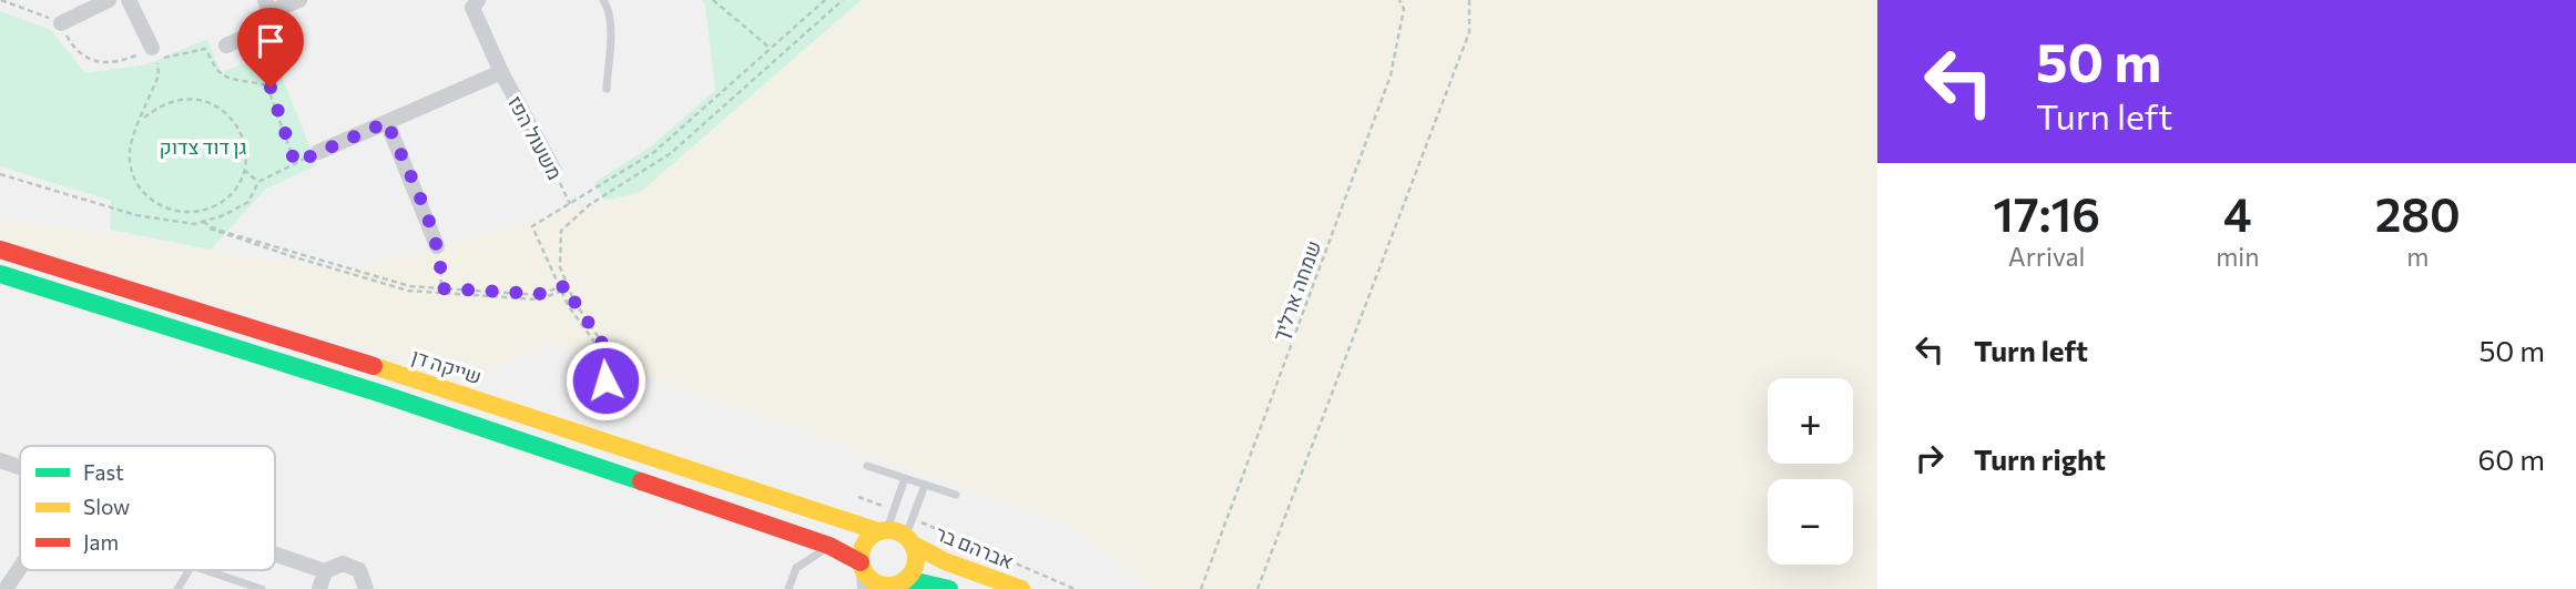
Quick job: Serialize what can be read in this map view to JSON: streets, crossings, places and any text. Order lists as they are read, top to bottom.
{
  "streets": {
    "street": ["משעול הפז", "שייקה דן", "אברהם בר"],
    "path": ["שמחה ארליך"]
  },
  "crossings": [
    ["שייקה דן", "אברהם בר"]
  ],
  "parks": ["גן דוד צדוק"],
  "legend": ["Fast", "Slow", "Jam"],
  "page": {
    "turn": ["50 m", "Turn left"],
    "eta": [
      "17:16",
      "Arrival",
      "4",
      "min",
      "280",
      "m"
    ],
    "list": [
      {
        "name": "Turn left",
        "value": "50 m"
      },
      {
        "name": "Turn right",
        "value": "60 m"
      }
    ],
    "map_buttons": ["+", "−"]
  }
}
